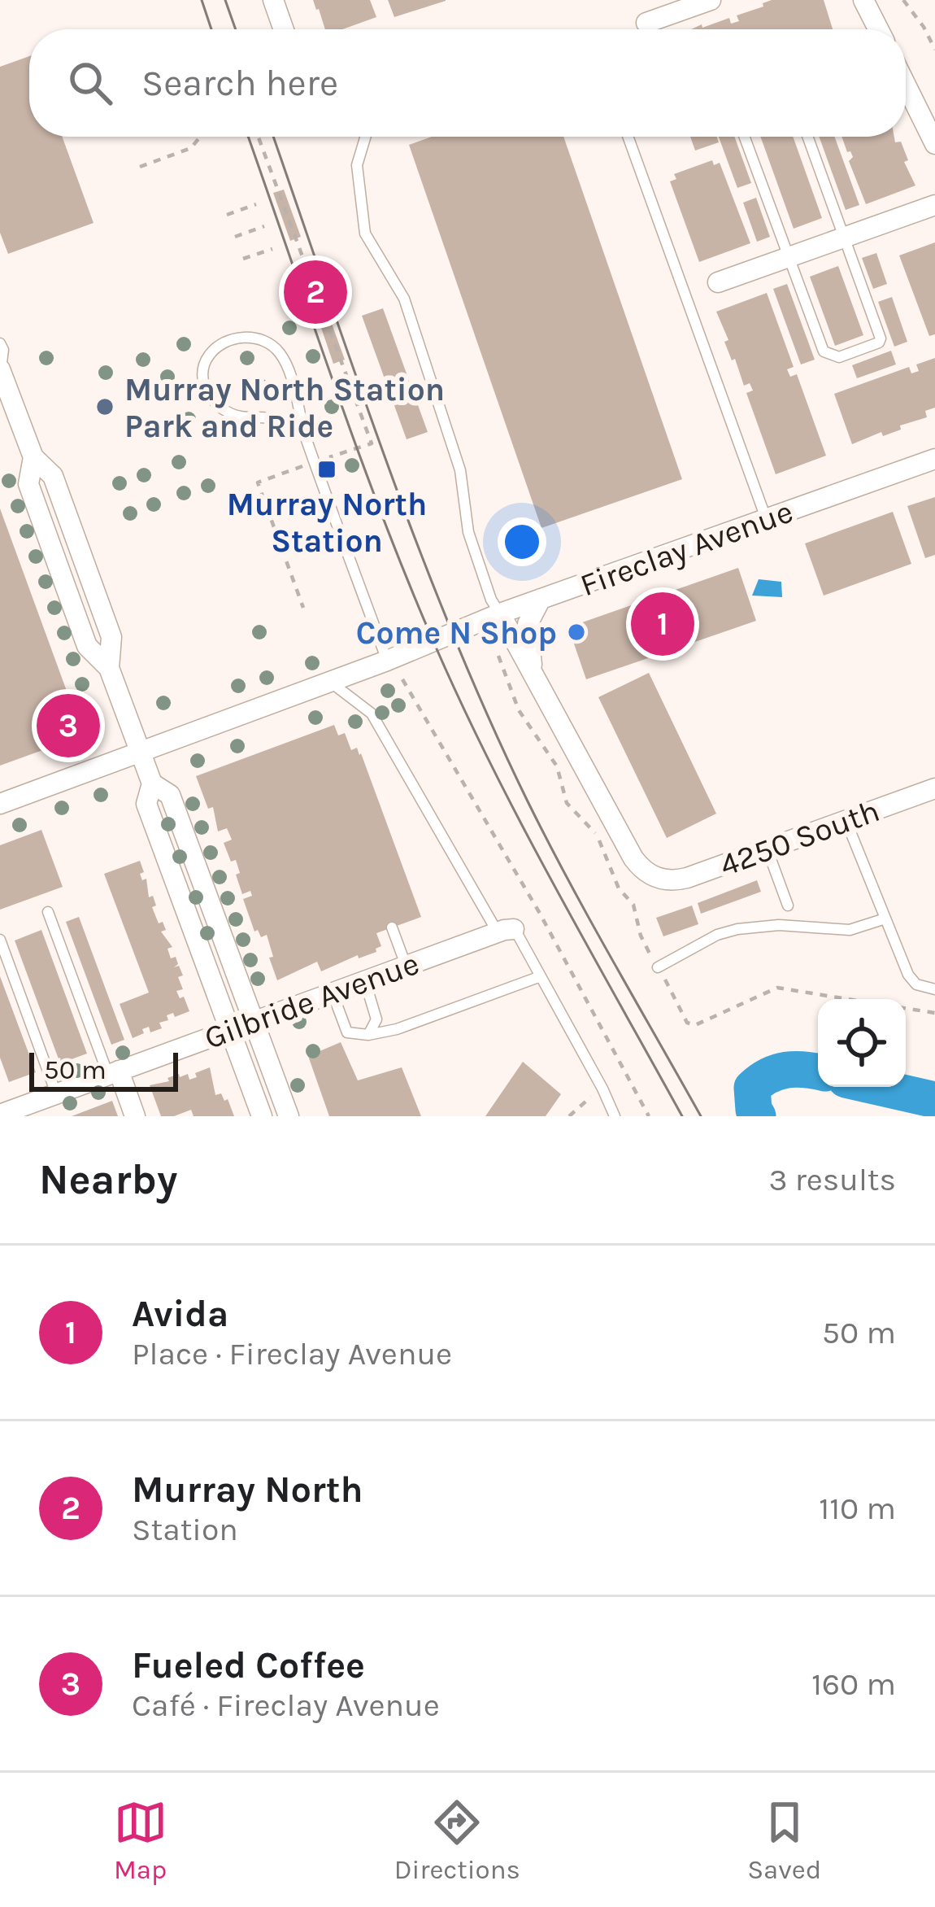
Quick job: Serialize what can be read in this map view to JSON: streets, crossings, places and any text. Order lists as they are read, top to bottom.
{
  "streets": {
    "street": ["Fireclay Avenue", "4250 South", "Gilbride Avenue"]
  },
  "places": {
    "other": ["Murray North Station Park and Ride", "Come N Shop"],
    "transit": ["Murray North Station"]
  },
  "scale_bar": "50 m",
  "page": {
    "search": "Search here",
    "pins": ["2", "1", "3"],
    "scale": "50 m",
    "heading": ["Nearby", "3 results"],
    "list": [
      {
        "mark": "1",
        "name": "Avida",
        "note": "Place · Fireclay Avenue",
        "value": "50 m"
      },
      {
        "mark": "2",
        "name": "Murray North",
        "note": "Station",
        "value": "110 m"
      },
      {
        "mark": "3",
        "name": "Fueled Coffee",
        "note": "Café · Fireclay Avenue",
        "value": "160 m"
      }
    ],
    "nav": ["Map", "Directions", "Saved"]
  }
}
